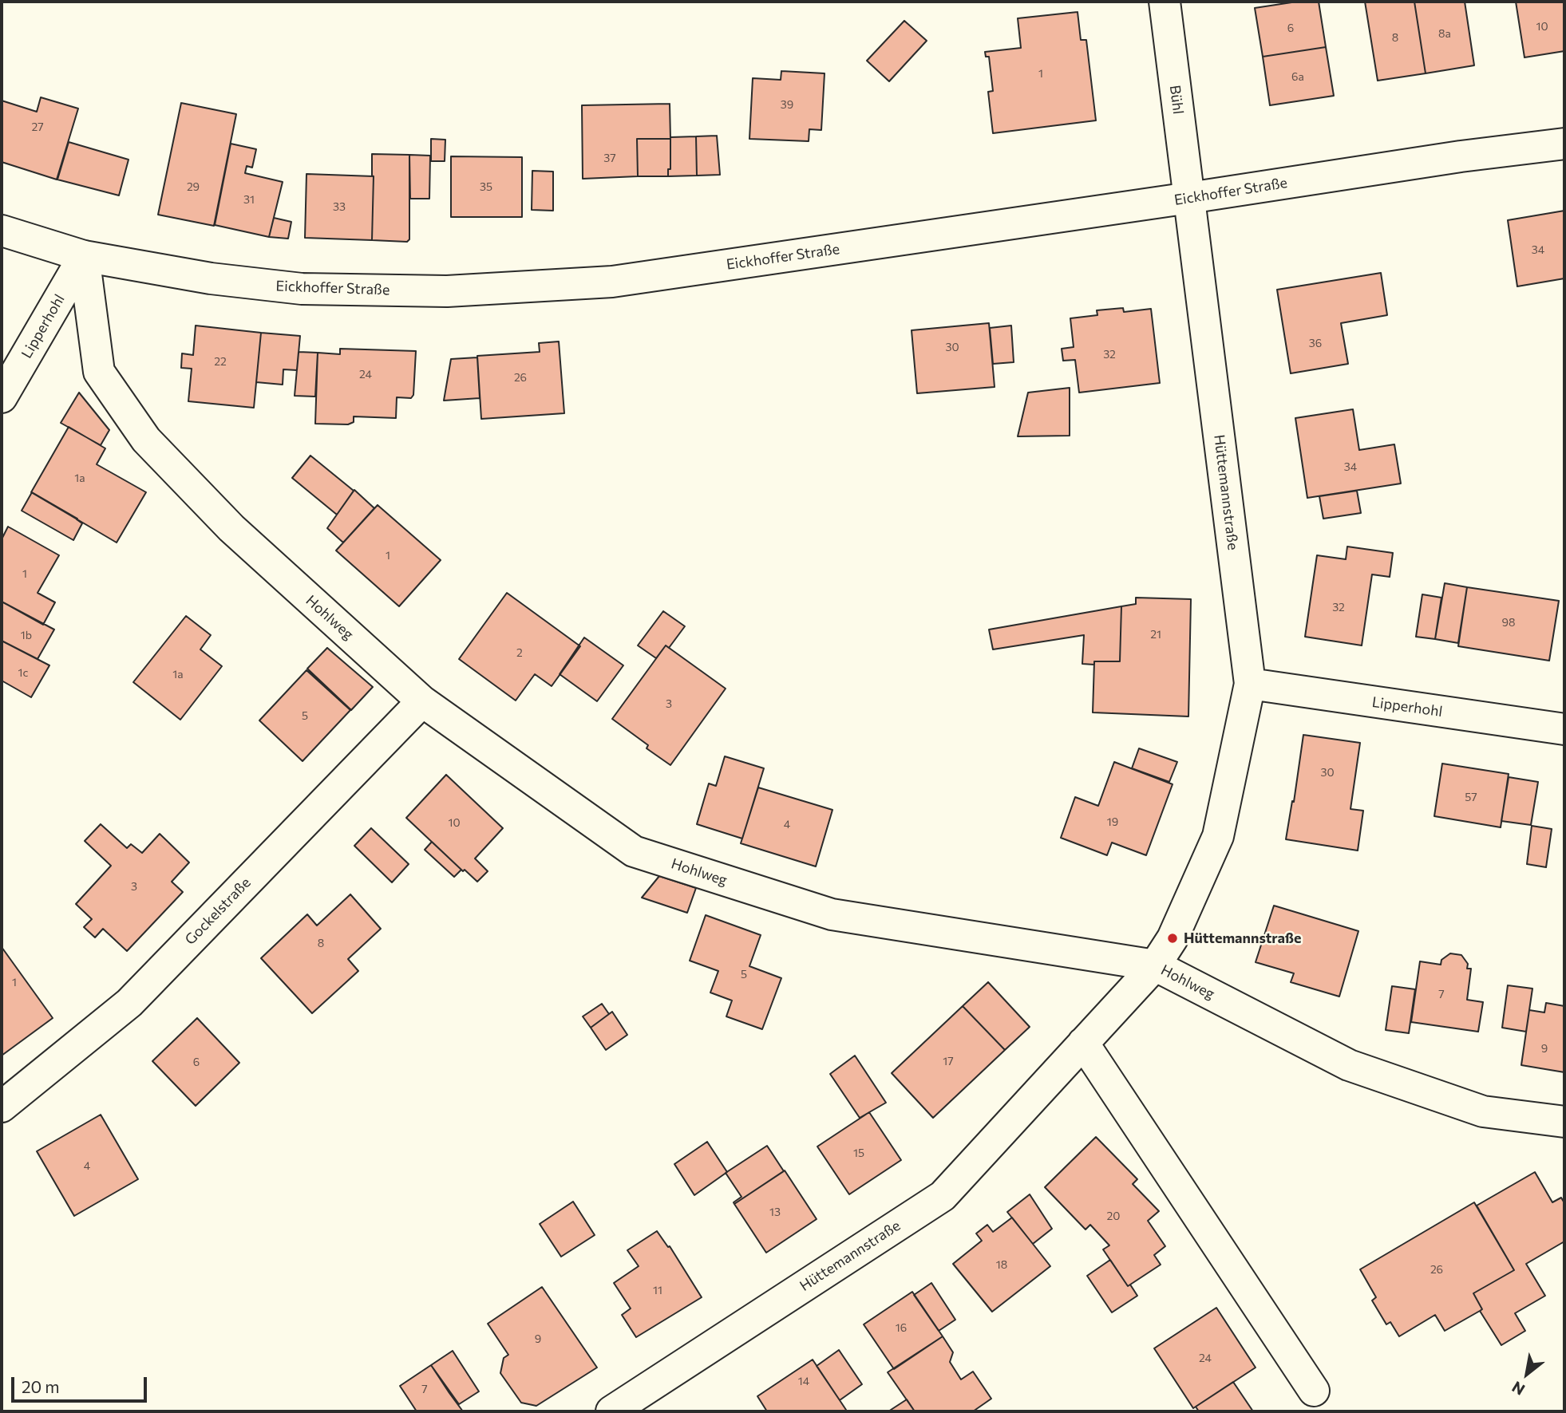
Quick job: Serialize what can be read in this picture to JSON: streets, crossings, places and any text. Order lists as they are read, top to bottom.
{
  "streets": {
    "street": [
      "Bühl",
      "Eickhoffer Straße",
      "Lipperhohl",
      "Hüttemannstraße",
      "Hohlweg",
      "Gockelstraße"
    ]
  },
  "crossings": [
    ["Bühl", "Eickhoffer Straße"],
    ["Bühl", "Hüttemannstraße"],
    ["Eickhoffer Straße", "Lipperhohl"],
    ["Eickhoffer Straße", "Hüttemannstraße"],
    ["Eickhoffer Straße", "Hohlweg"],
    ["Lipperhohl", "Hüttemannstraße"],
    ["Lipperhohl", "Hohlweg"],
    ["Hüttemannstraße", "Hohlweg"],
    ["Hohlweg", "Gockelstraße"]
  ],
  "places": ["Hüttemannstraße"],
  "house_numbers": [
    "10",
    "6",
    "8a",
    "8",
    "1",
    "6a",
    "39",
    "27",
    "37",
    "29",
    "35",
    "31",
    "33",
    "34",
    "36",
    "30",
    "32",
    "22",
    "24",
    "26",
    "34",
    "1a",
    "1",
    "1",
    "32",
    "98",
    "21",
    "1b",
    "2",
    "1c",
    "1a",
    "3",
    "5",
    "30",
    "57",
    "19",
    "10",
    "4",
    "3",
    "8",
    "5",
    "1",
    "7",
    "9",
    "17",
    "6",
    "15",
    "4",
    "13",
    "20",
    "18",
    "26",
    "11",
    "16",
    "9",
    "24",
    "14",
    "7"
  ],
  "scale_bar": "20 m",
  "north": "bottom left"
}
